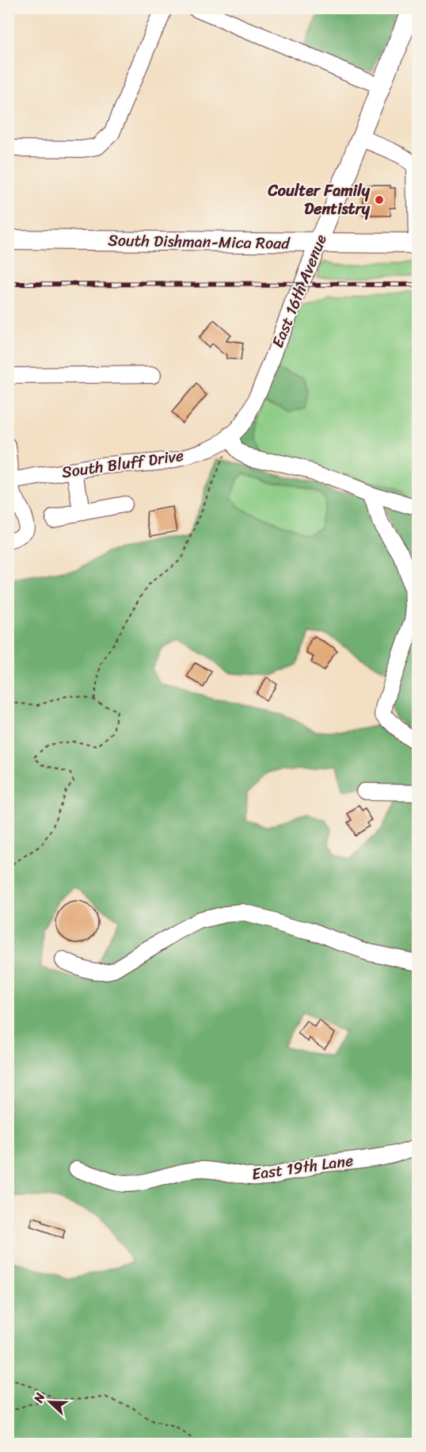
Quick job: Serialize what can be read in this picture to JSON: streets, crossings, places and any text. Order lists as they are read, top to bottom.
{
  "streets": {
    "main road": ["South Dishman-Mica Road", "East 16th Avenue"],
    "street": ["South Bluff Drive", "East 19th Lane"]
  },
  "crossings": [
    ["South Dishman-Mica Road", "East 16th Avenue"],
    ["East 16th Avenue", "South Bluff Drive"]
  ],
  "places": ["Coulter Family Dentistry"],
  "north": "left"
}
